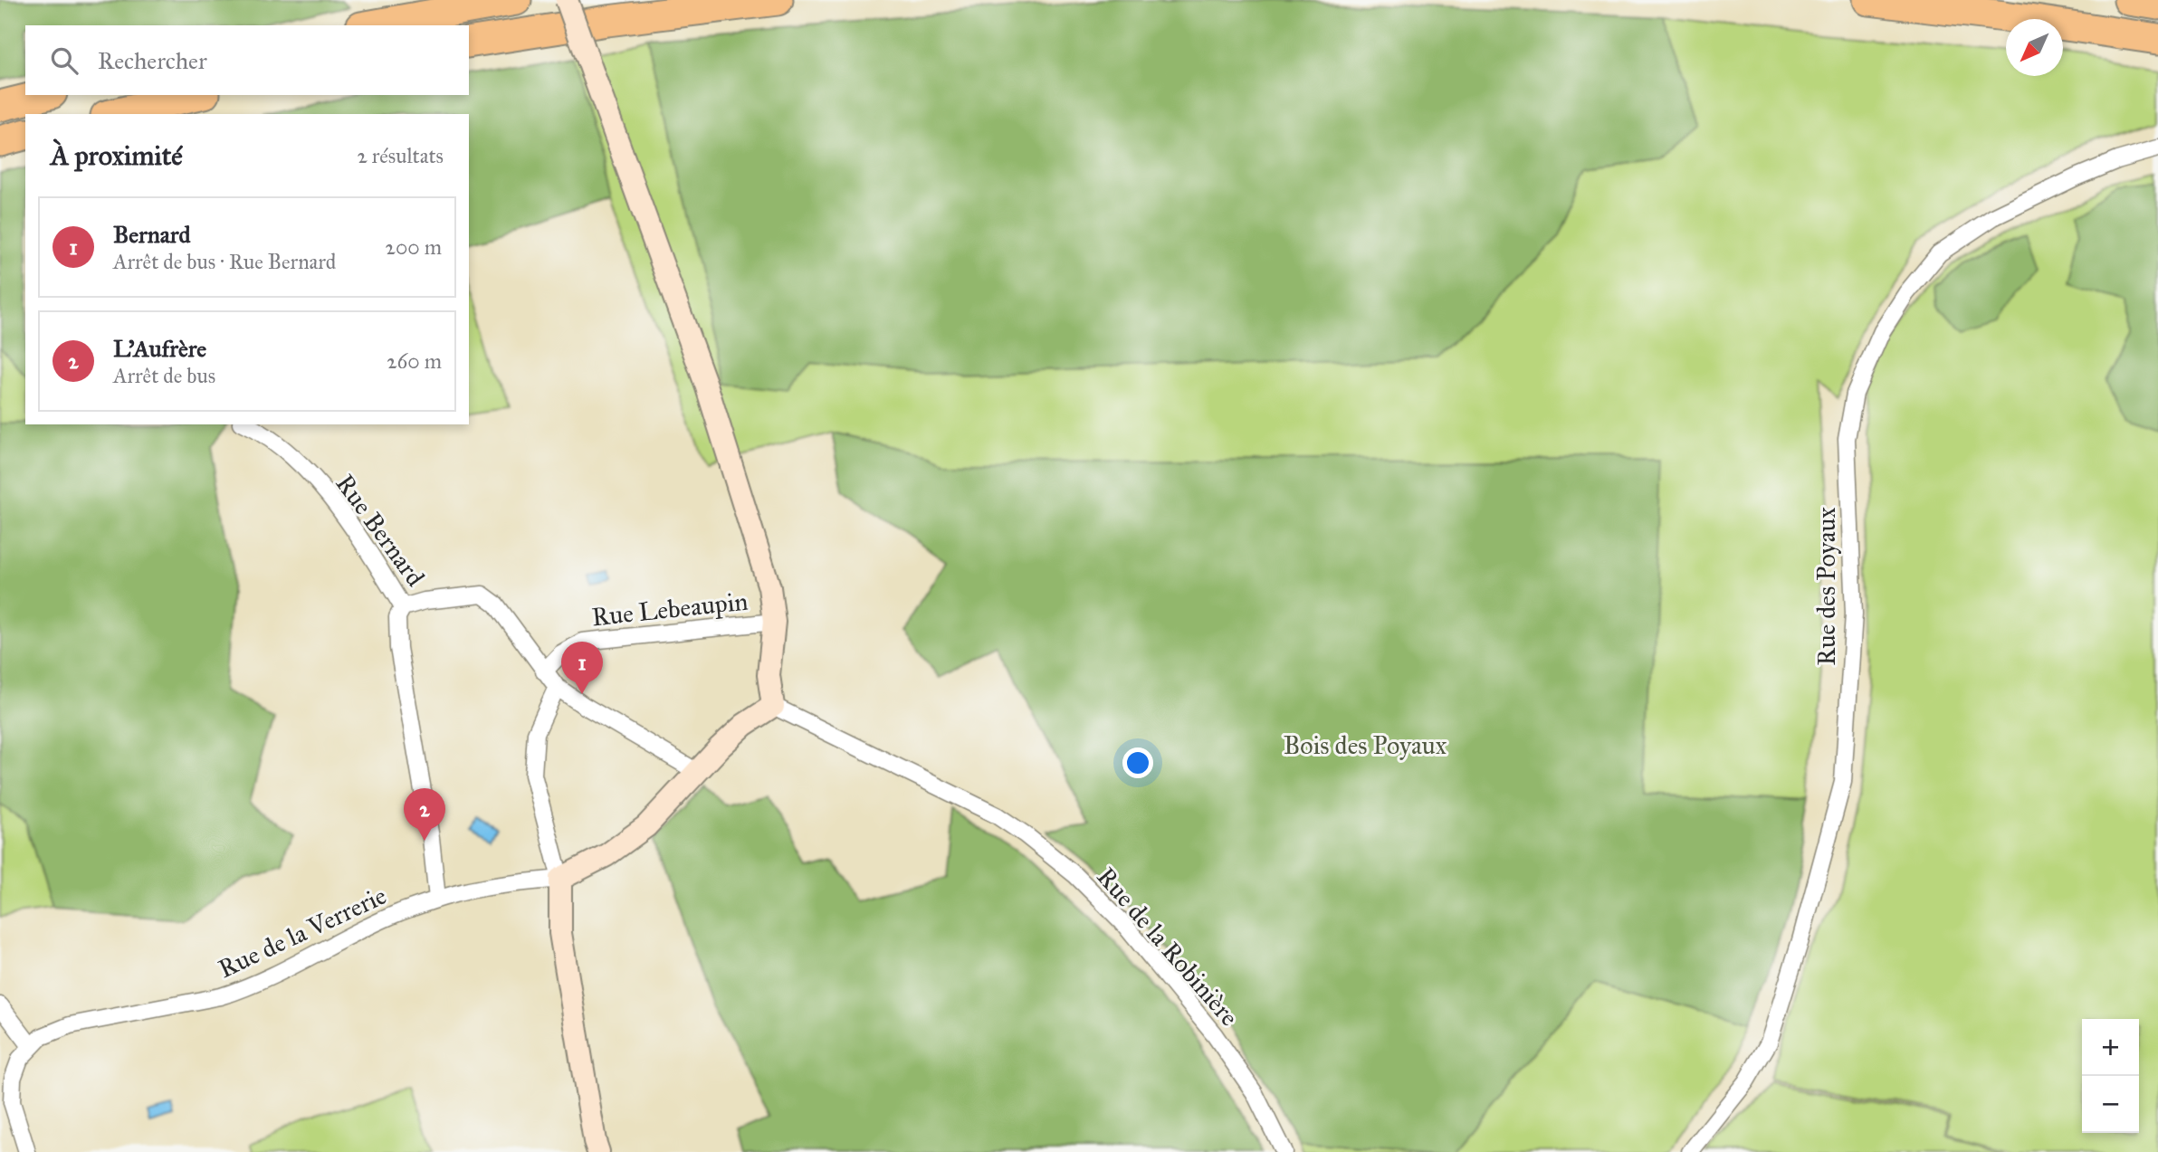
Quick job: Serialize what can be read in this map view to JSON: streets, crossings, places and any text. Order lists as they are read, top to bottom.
{
  "streets": {
    "street": [
      "Rue Bernard",
      "Rue des Poyaux",
      "Rue Lebeaupin",
      "Rue de la Verrerie",
      "Rue de la Robinière"
    ]
  },
  "crossings": [
    ["Rue Bernard", "Rue Lebeaupin"]
  ],
  "parks": ["Bois des Poyaux"],
  "north": "bottom left",
  "page": {
    "search": "Rechercher",
    "heading": ["À proximité", "2 résultats"],
    "list": [
      {
        "mark": "1",
        "name": "Bernard",
        "note": "Arrêt de bus · Rue Bernard",
        "value": "200 m"
      },
      {
        "mark": "2",
        "name": "L'Aufrère",
        "note": "Arrêt de bus",
        "value": "260 m"
      }
    ],
    "pins": ["1", "2"],
    "map_buttons": ["+", "−"]
  }
}
